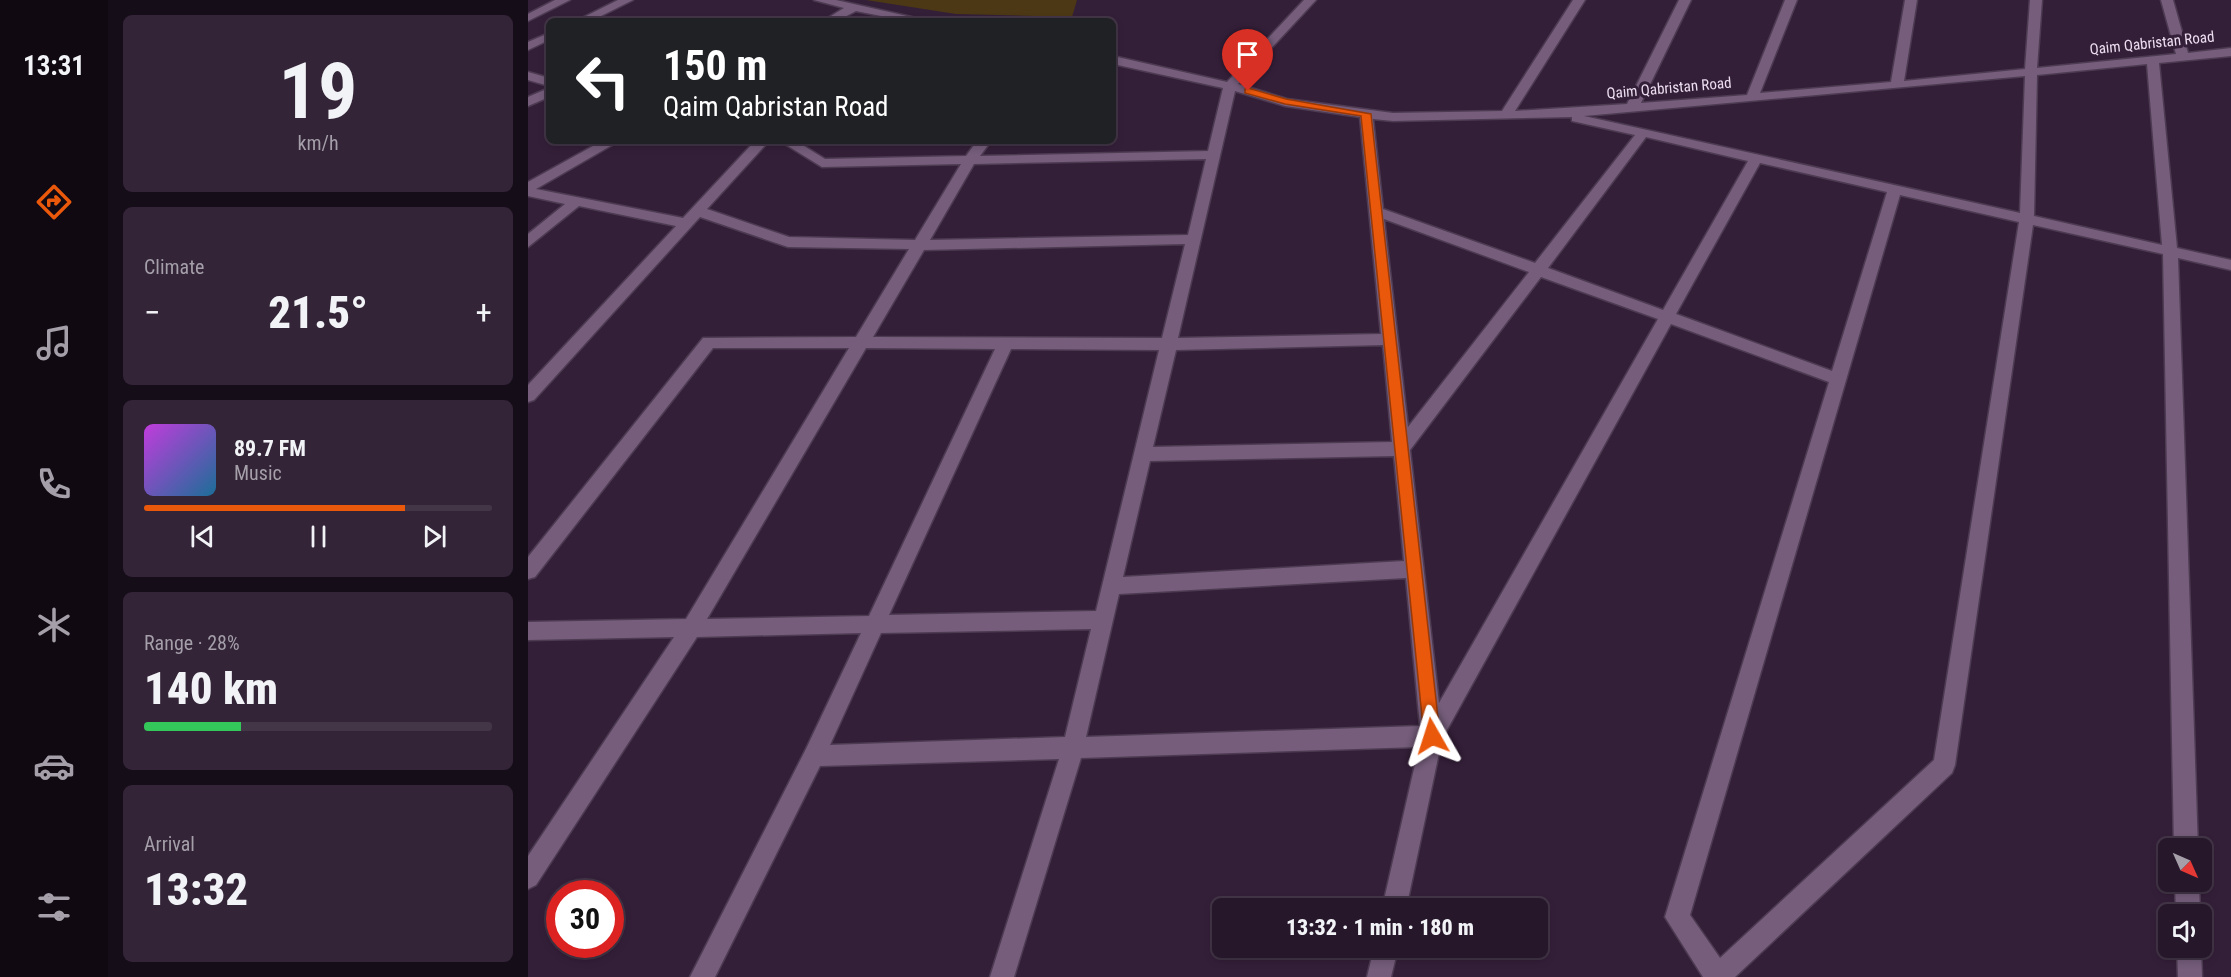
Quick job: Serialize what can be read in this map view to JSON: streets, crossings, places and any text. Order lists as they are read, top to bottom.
{
  "streets": {
    "street": ["Qaim Qabristan Road"]
  },
  "north": "bottom right",
  "page": {
    "tabs": "13:31",
    "tile": [
      ["19", "km/h"],
      "Climate",
      ["Range · 28%", "140 km"],
      ["Arrival", "13:32"]
    ],
    "turn": ["150 m", "Qaim Qabristan Road"],
    "heat": ["−", "21.5°", "+"],
    "song": ["89.7 FM", "Music"],
    "limit": "30",
    "trip": "13:32 · 1 min · 180 m"
  }
}
